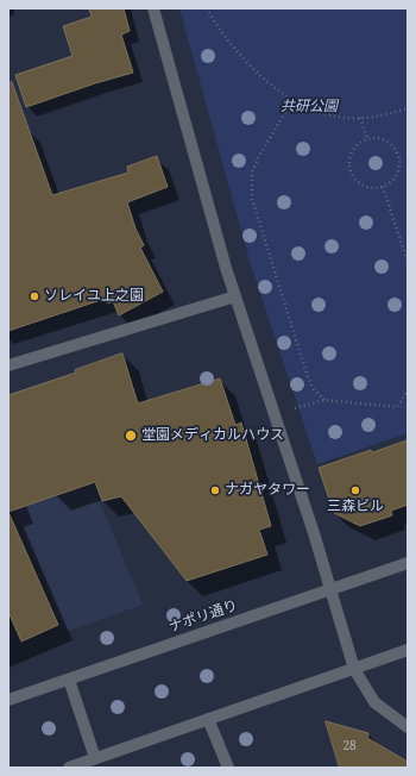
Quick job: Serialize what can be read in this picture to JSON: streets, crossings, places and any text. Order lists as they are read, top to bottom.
{
  "streets": {
    "street": ["ナポリ通り"]
  },
  "parks": ["共研公園"],
  "places": [
    "ソレイユ上之園",
    "堂園メディカルハウス",
    "ナガヤタワー",
    "三森ビル"
  ],
  "house_numbers": ["28"]
}
